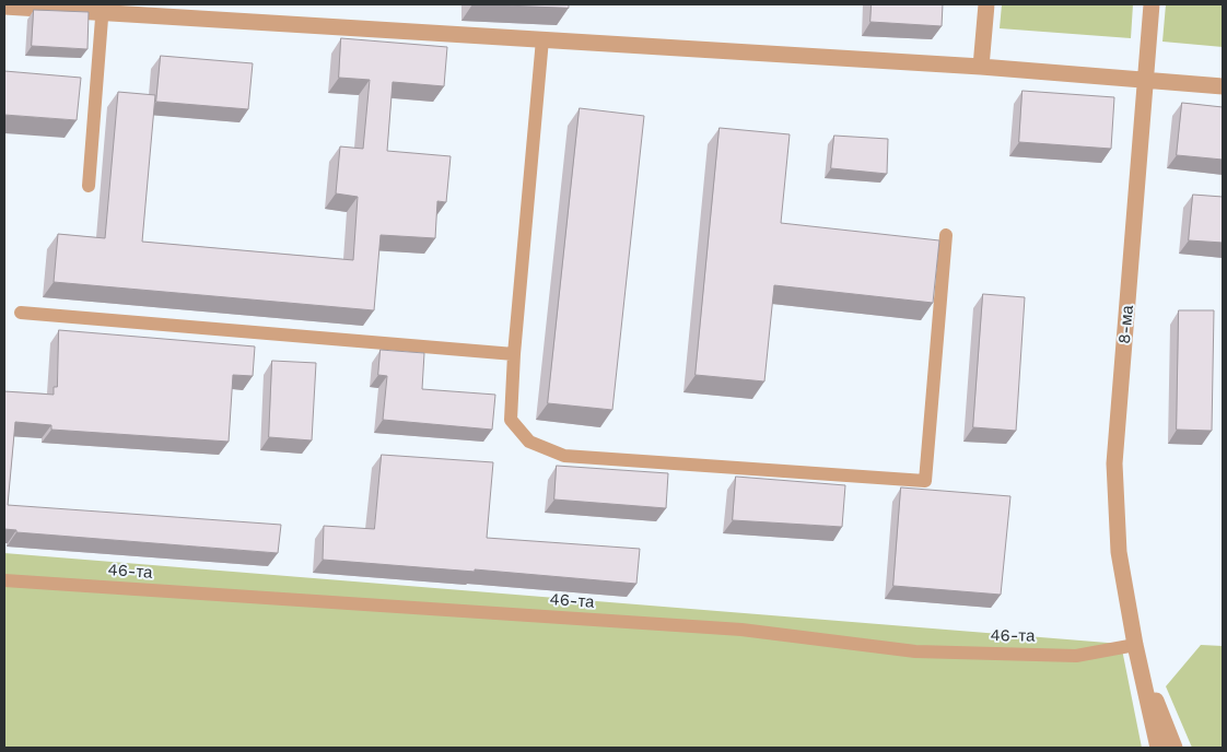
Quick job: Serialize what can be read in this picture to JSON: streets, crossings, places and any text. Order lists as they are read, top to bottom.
{
  "streets": {
    "street": ["8-ма"],
    "lane": ["46-та"]
  },
  "crossings": [
    ["8-ма", "46-та"]
  ]
}
